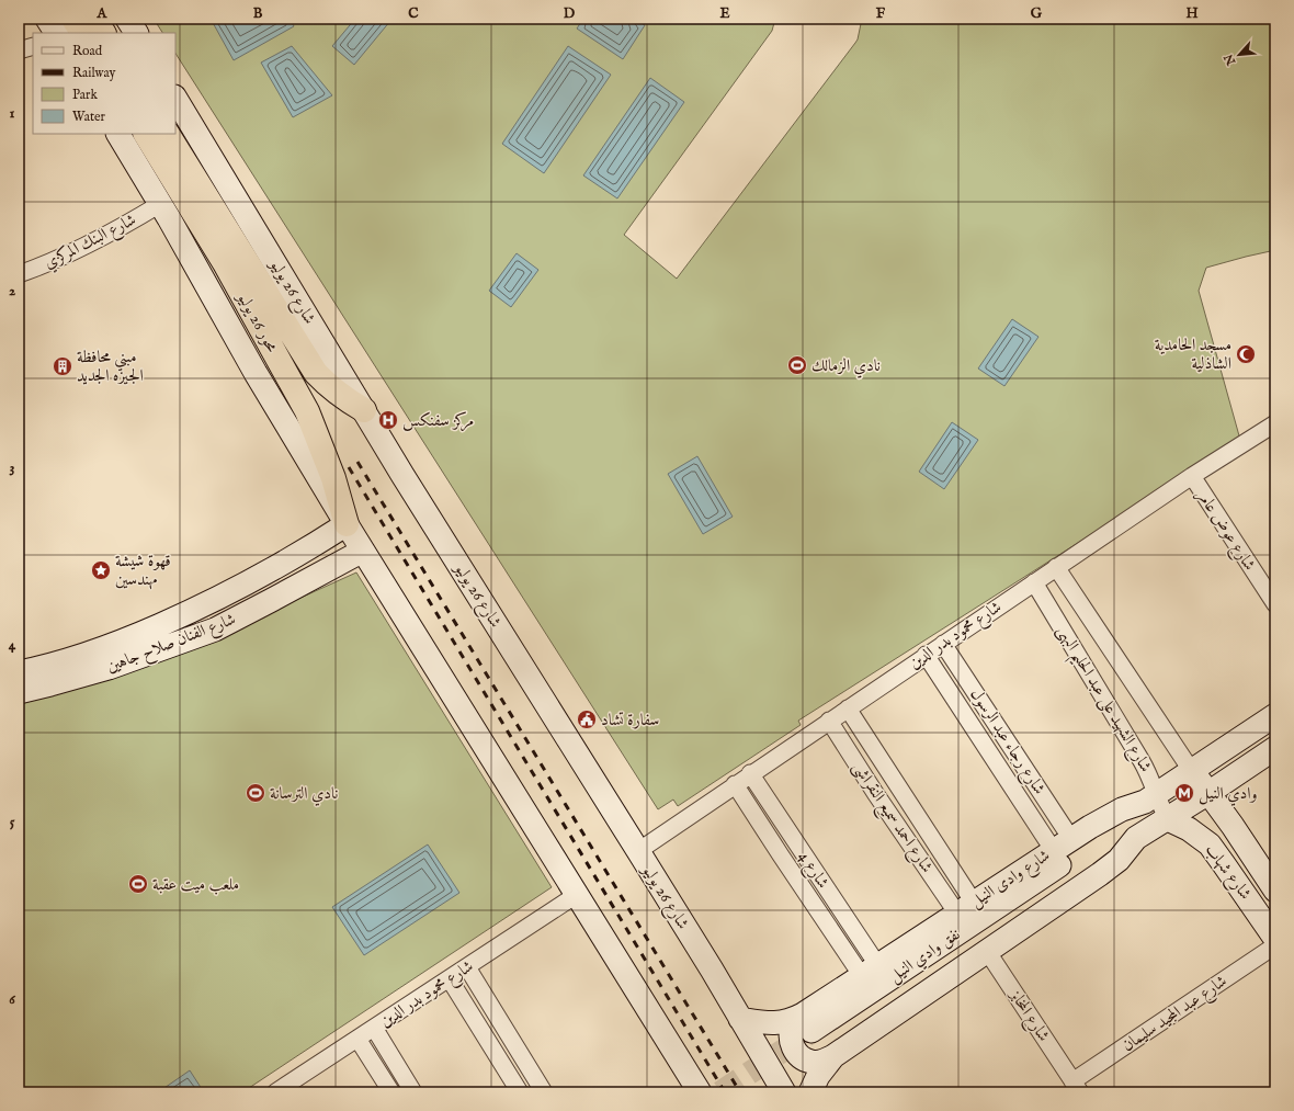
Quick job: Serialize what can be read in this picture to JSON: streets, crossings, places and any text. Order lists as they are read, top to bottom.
{
  "streets": {
    "highway": ["محور 26 يوليو"],
    "street": [
      "شارع البنك المركزي",
      "شارع 26 يوليو",
      "شارع عوض عامر",
      "شارع محمود بدر الدين",
      "شارع الفنان صلاح جاهين",
      "شارع الشهيد على عبد الحليم البهى",
      "شارع رجاء عبد الرسول",
      "شارع احمد سميع النقراشى",
      "شارع 4",
      "شارع شهاب",
      "شارع وادى النيل",
      "نفق وادي النيل",
      "شارع عبد المجيد سليمان",
      "شارع المخابز"
    ]
  },
  "crossings": [
    ["شارع 26 يوليو", "محور 26 يوليو"],
    ["شارع 26 يوليو", "شارع محمود بدر الدين"],
    ["شارع 26 يوليو", "شارع وادى النيل"],
    ["محور 26 يوليو", "شارع الفنان صلاح جاهين"],
    ["شارع عوض عامر", "شارع محمود بدر الدين"],
    ["شارع محمود بدر الدين", "شارع الشهيد على عبد الحليم البهى"],
    ["شارع محمود بدر الدين", "شارع رجاء عبد الرسول"],
    ["شارع محمود بدر الدين", "شارع احمد سميع النقراشى"],
    ["شارع محمود بدر الدين", "شارع 4"],
    ["شارع الشهيد على عبد الحليم البهى", "شارع شهاب"],
    ["شارع الشهيد على عبد الحليم البهى", "شارع وادى النيل"],
    ["شارع الشهيد على عبد الحليم البهى", "نفق وادي النيل"],
    ["شارع رجاء عبد الرسول", "شارع وادى النيل"],
    ["شارع احمد سميع النقراشى", "شارع وادى النيل"],
    ["شارع 4", "شارع وادى النيل"],
    ["شارع شهاب", "شارع وادى النيل"],
    ["شارع وادى النيل", "نفق وادي النيل"],
    ["شارع وادى النيل", "شارع المخابز"],
    ["شارع عبد المجيد سليمان", "شارع المخابز"]
  ],
  "places": {
    "mosque": ["مسجد الحامدية الشاذلية"],
    "sports": ["نادي الزمالك", "نادي الترسانة", "ملعب ميت عقبة"],
    "building": ["مبني محافظة الجيزه الجديد"],
    "hospital": ["مركز سفنكس"],
    "place": ["قهوة شيشة مهندسين"],
    "public building": ["سفارة تشاد"],
    "metro station": ["وادي النيل"]
  },
  "legend": [
    "Road",
    "Railway",
    "Park",
    "Water"
  ],
  "north": "bottom left",
  "grid": {
    "columns": [
      "A",
      "B",
      "C",
      "D",
      "E",
      "F",
      "G",
      "H"
    ],
    "rows": [
      "1",
      "2",
      "3",
      "4",
      "5",
      "6"
    ]
  }
}
